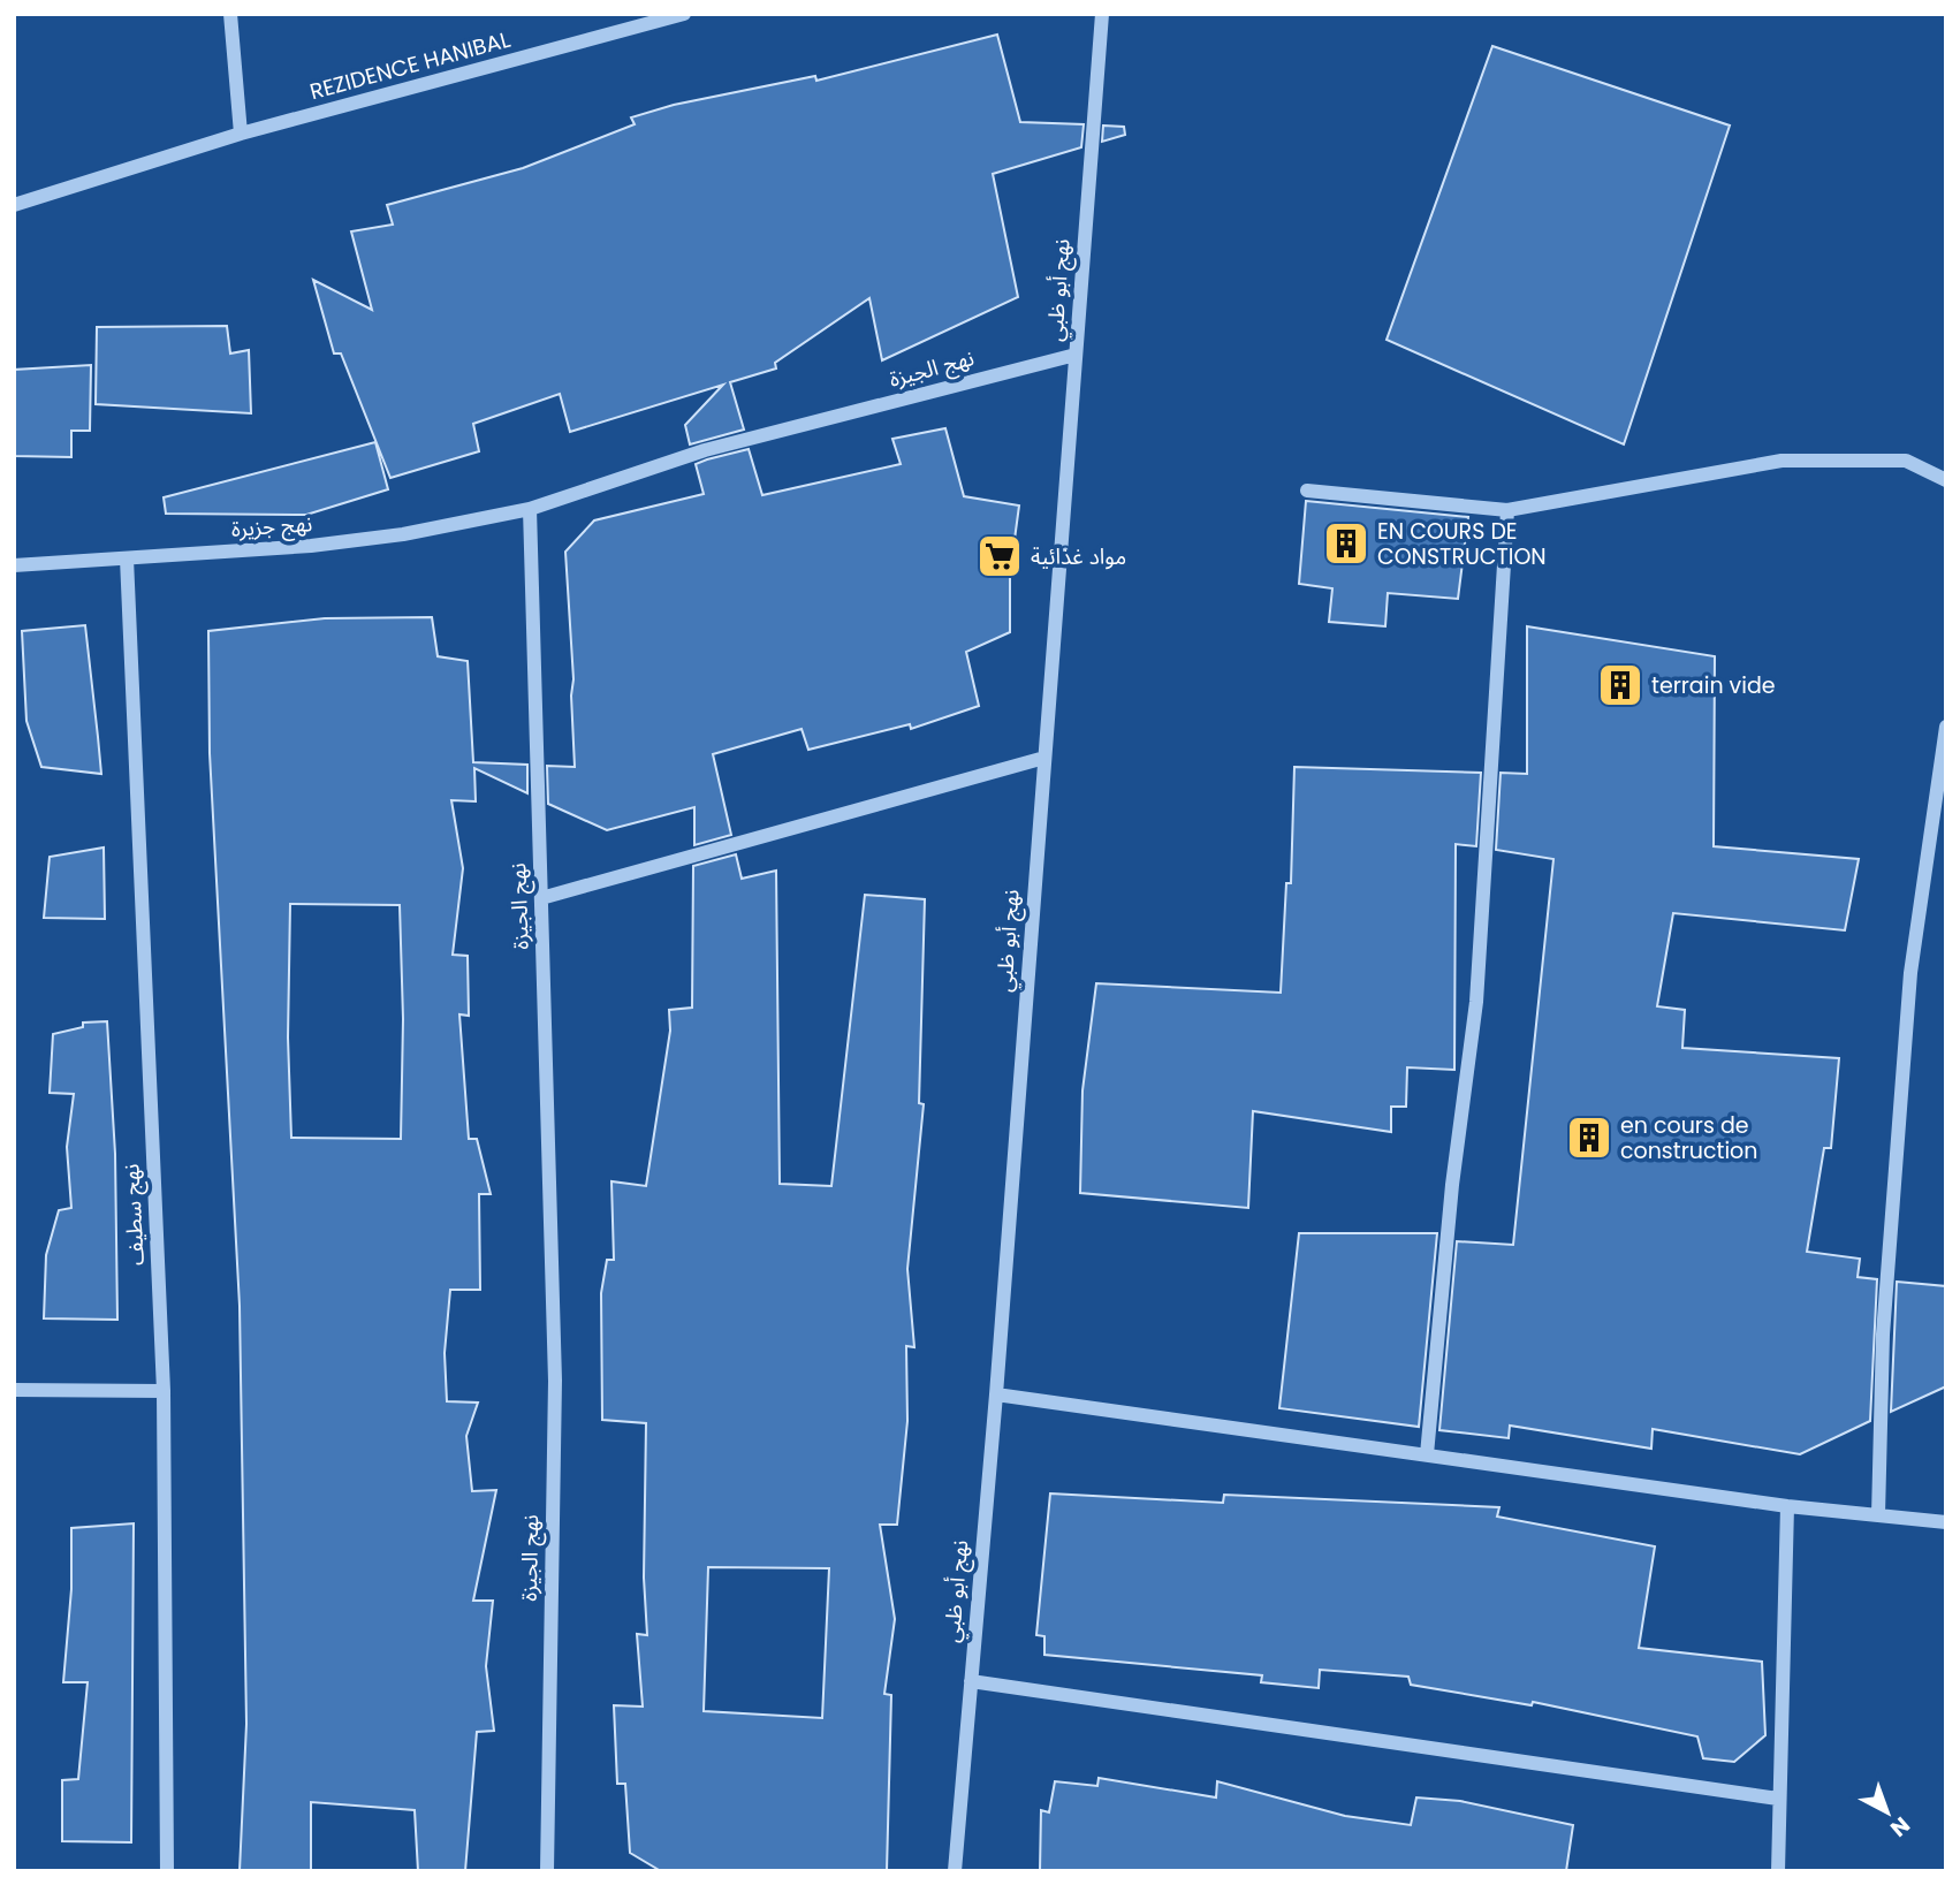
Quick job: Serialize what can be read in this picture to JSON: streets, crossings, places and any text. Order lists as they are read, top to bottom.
{
  "streets": {
    "street": [
      "REZIDENCE HANIBAL",
      "نهج أبو ظبي",
      "نهج الجيزة",
      "نهج جزيرة",
      "نهج سطيف"
    ]
  },
  "crossings": [
    ["نهج أبو ظبي", "نهج الجيزة"],
    ["نهج الجيزة", "نهج جزيرة"],
    ["نهج جزيرة", "نهج سطيف"]
  ],
  "places": {
    "building": ["EN COURS DE CONSTRUCTION", "terrain vide", "en cours de construction"],
    "supermarket": ["مواد غذائية"]
  },
  "north": "bottom right"
}
